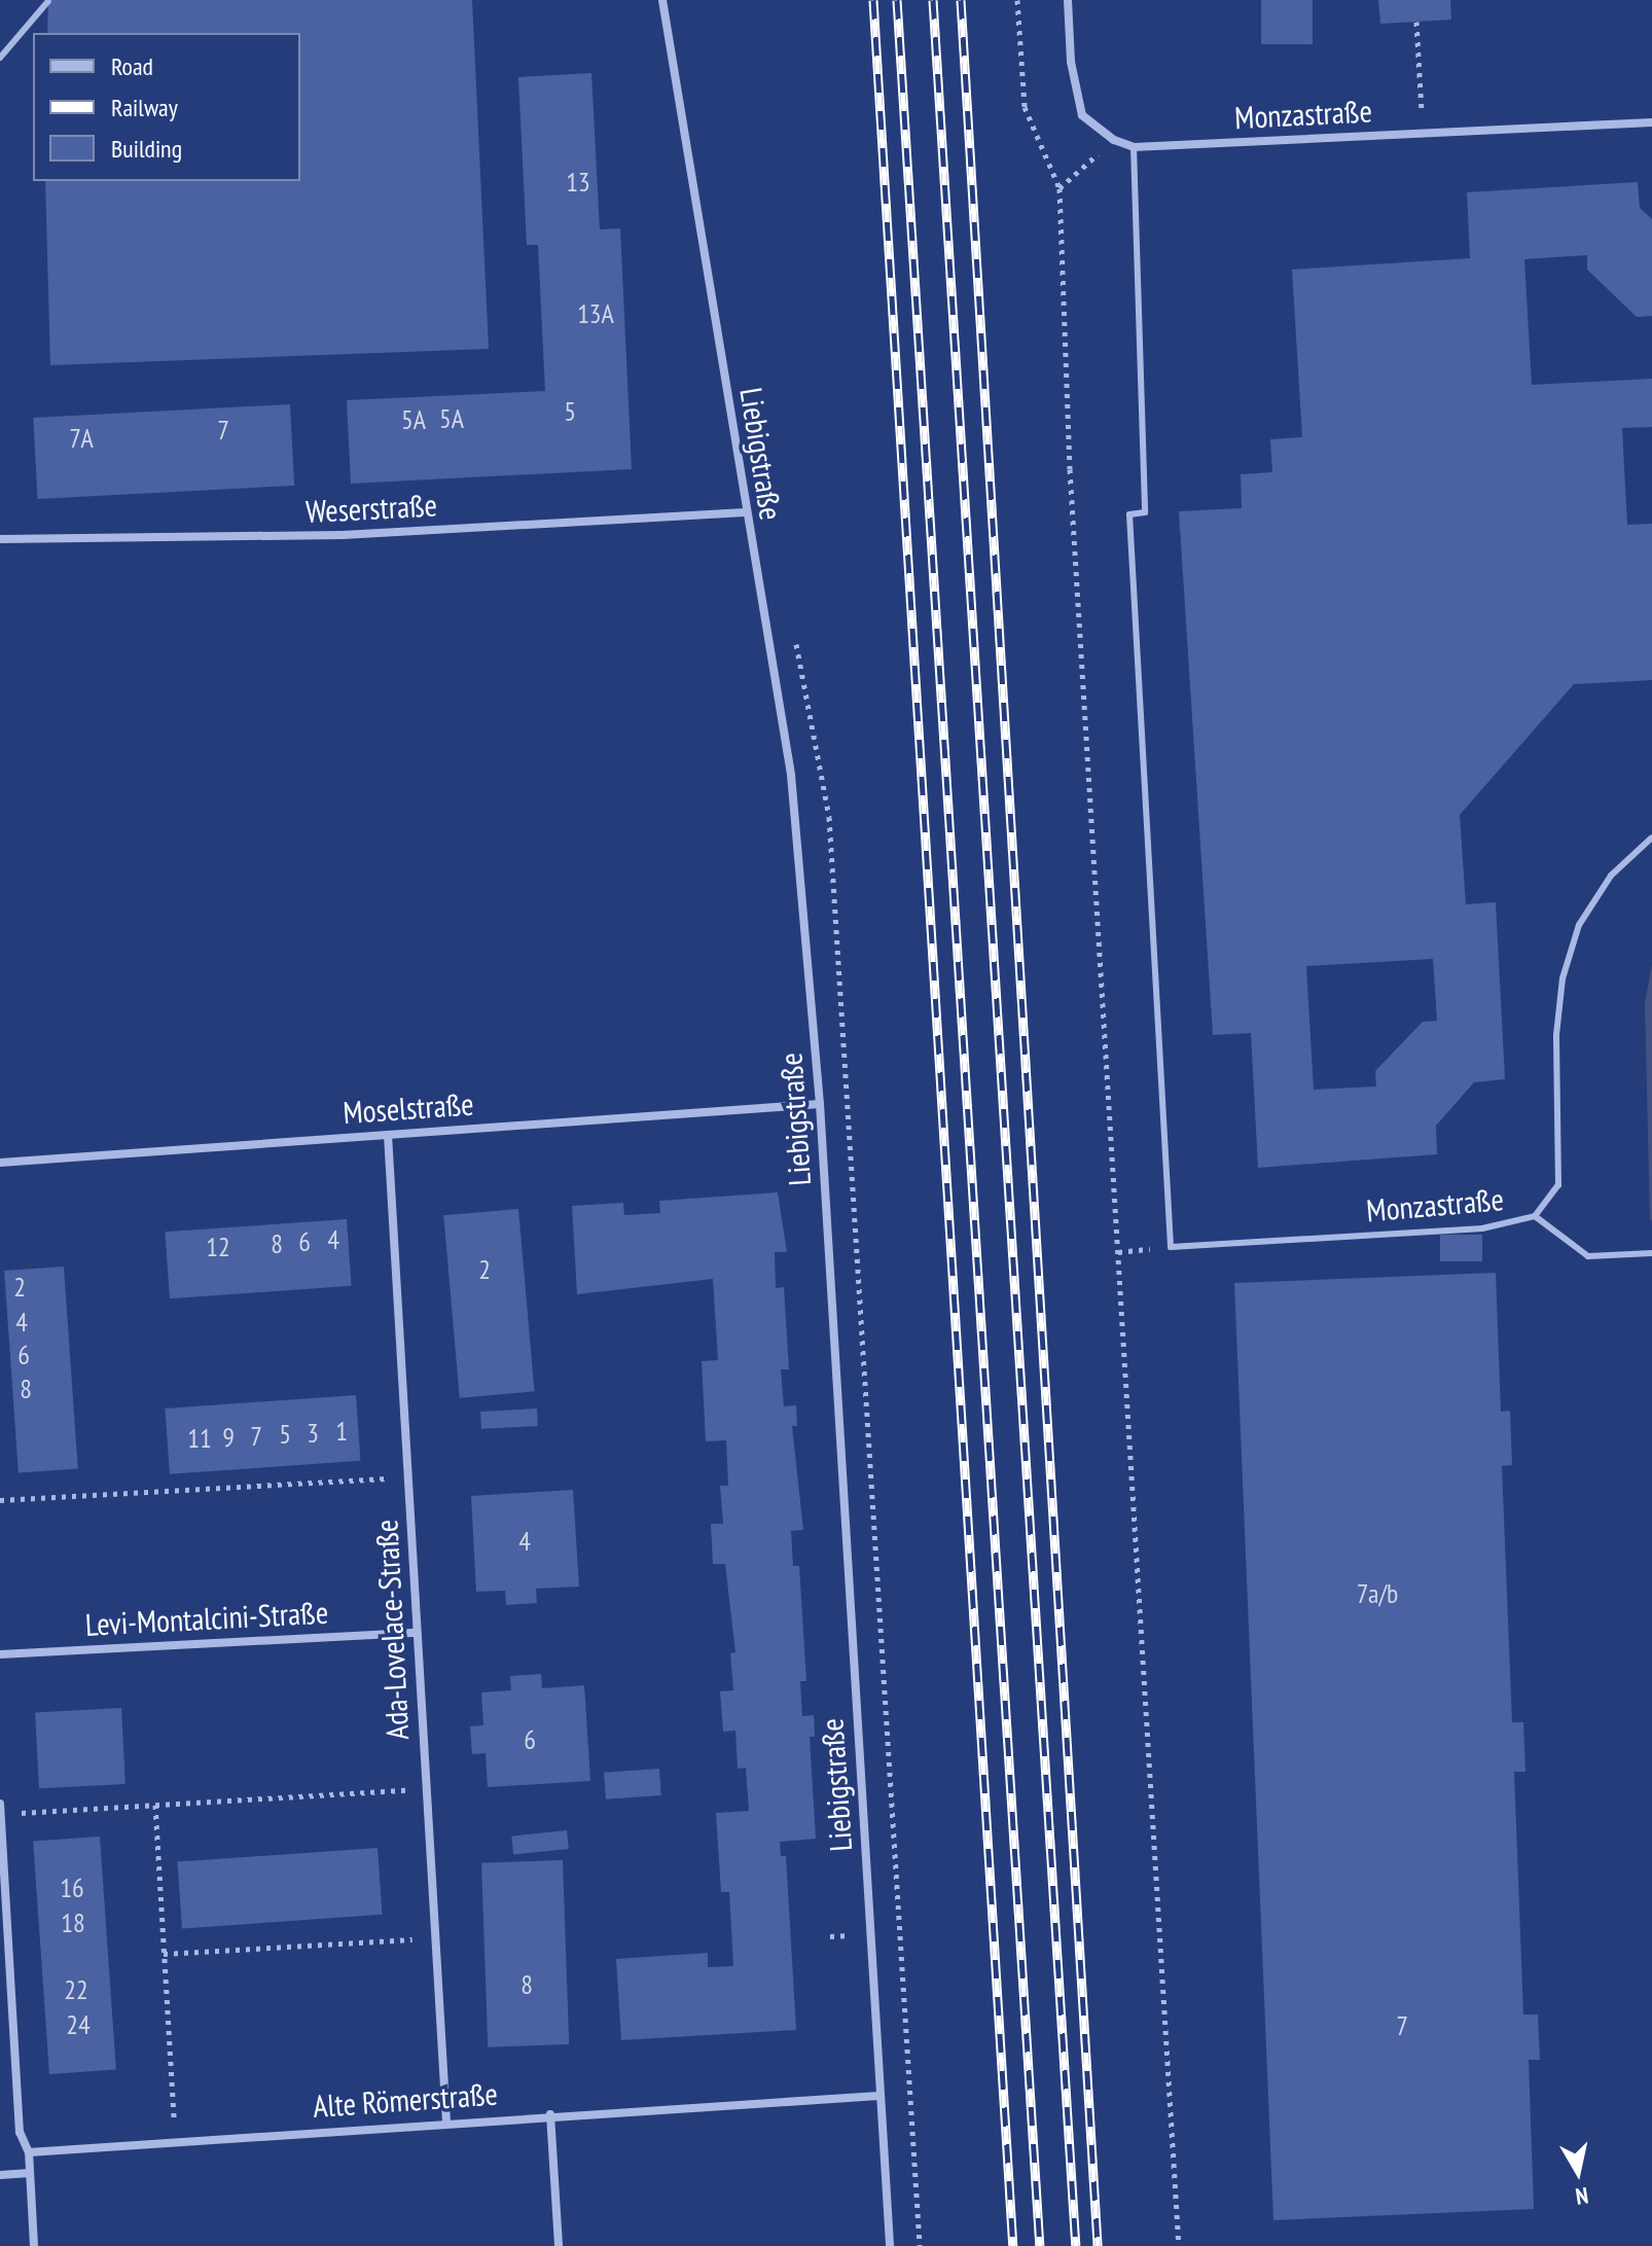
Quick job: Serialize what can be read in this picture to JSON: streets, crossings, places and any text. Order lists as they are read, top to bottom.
{
  "streets": {
    "street": [
      "Monzastraße",
      "Liebigstraße",
      "Weserstraße",
      "Moselstraße",
      "Levi-Montalcini-Straße",
      "Ada-Lovelace-Straße",
      "Alte Römerstraße"
    ]
  },
  "crossings": [
    ["Liebigstraße", "Weserstraße"],
    ["Liebigstraße", "Moselstraße"],
    ["Liebigstraße", "Alte Römerstraße"],
    ["Moselstraße", "Ada-Lovelace-Straße"],
    ["Levi-Montalcini-Straße", "Ada-Lovelace-Straße"],
    ["Ada-Lovelace-Straße", "Alte Römerstraße"]
  ],
  "house_numbers": [
    "13",
    "13A",
    "5",
    "5A",
    "5A",
    "7",
    "7A",
    "4",
    "6",
    "8",
    "12",
    "2",
    "2",
    "4",
    "6",
    "8",
    "1",
    "3",
    "5",
    "7",
    "9",
    "11",
    "4",
    "7a/b",
    "6",
    "16",
    "18",
    "8",
    "22",
    "24",
    "7"
  ],
  "legend": ["Road", "Railway", "Building"],
  "north": "bottom"
}
